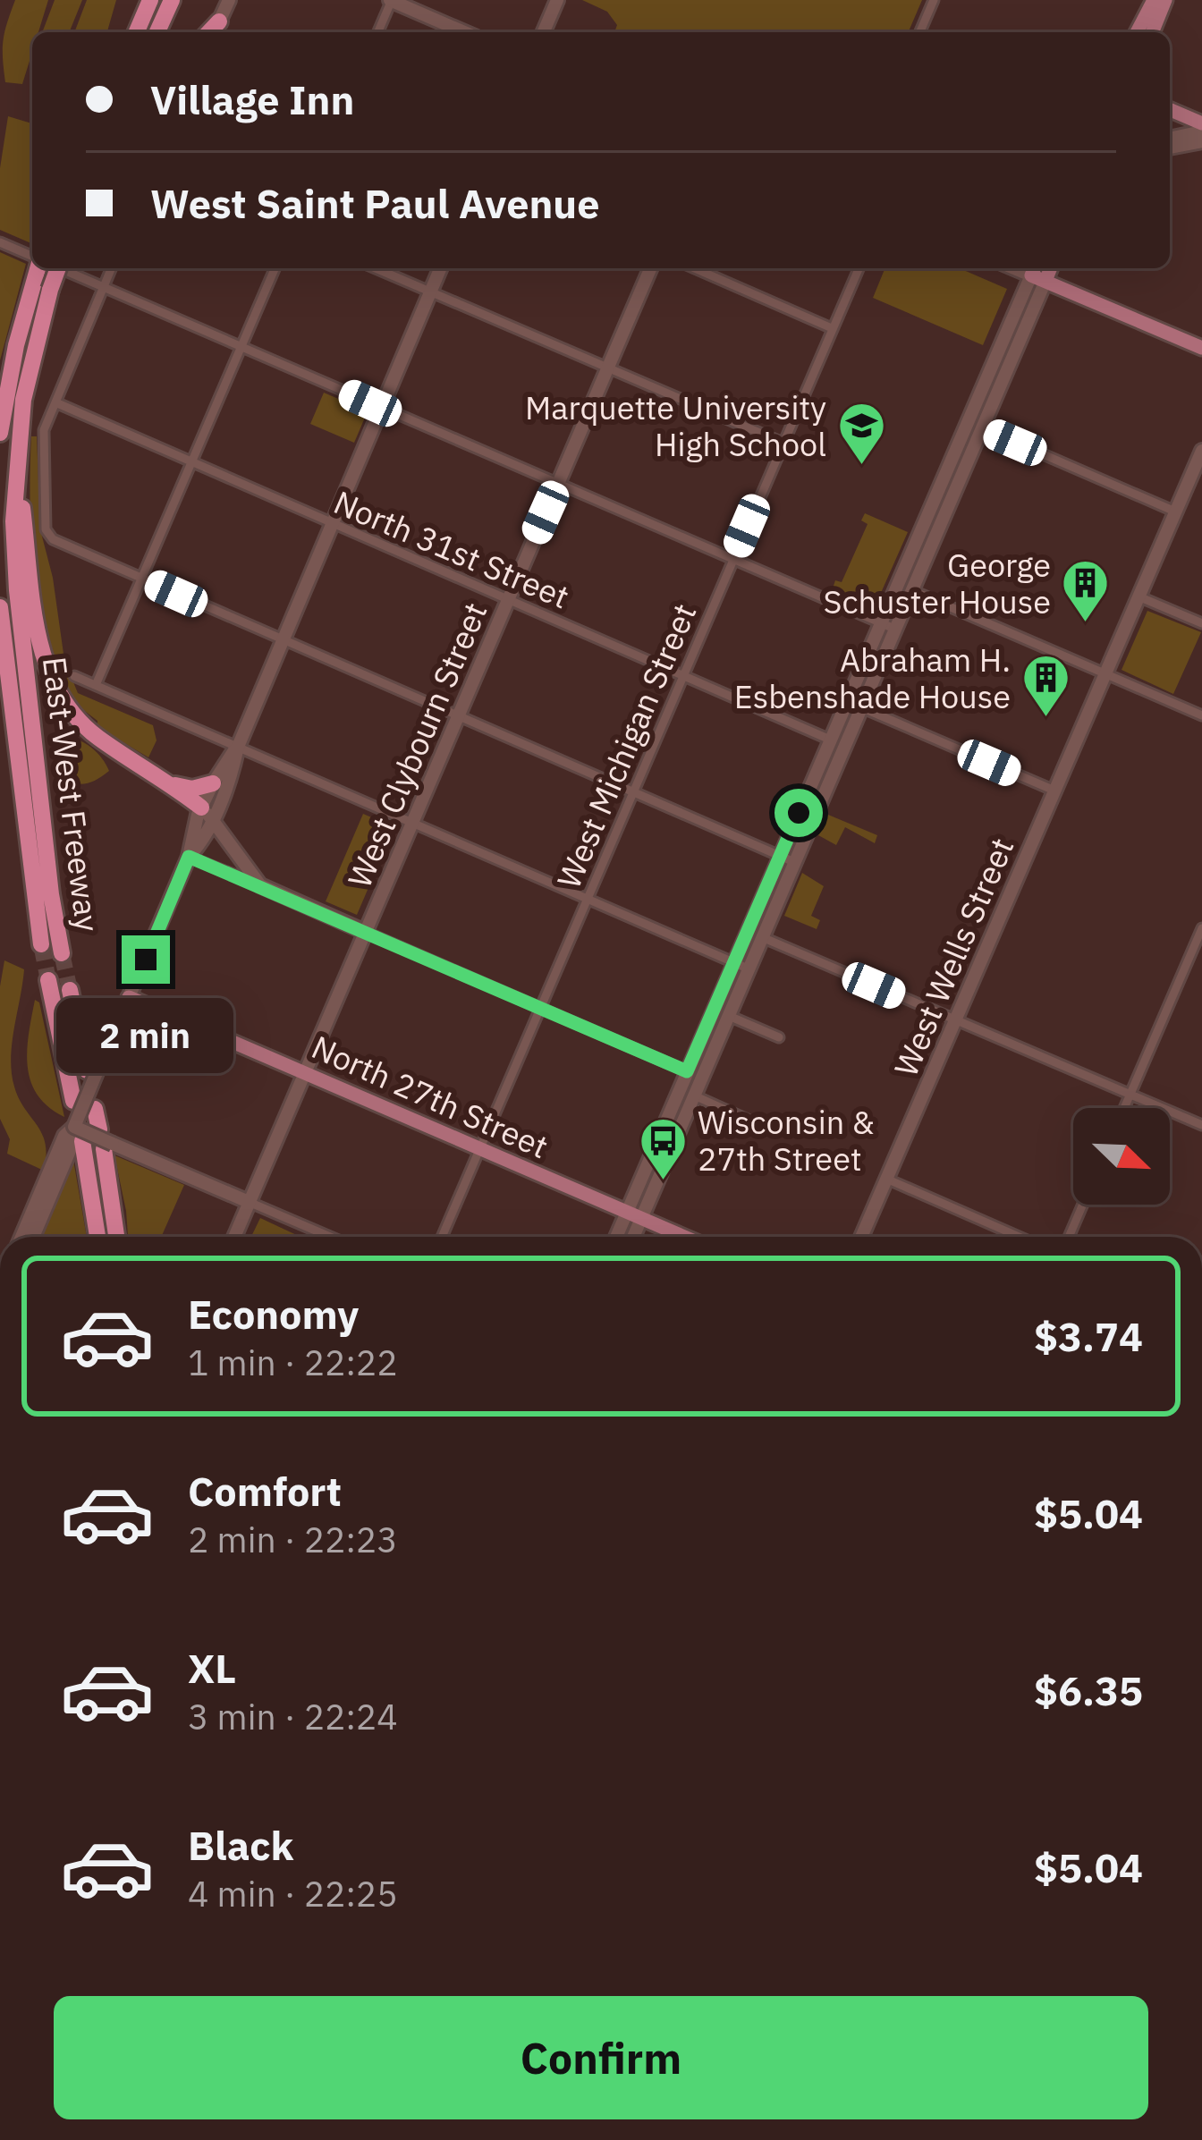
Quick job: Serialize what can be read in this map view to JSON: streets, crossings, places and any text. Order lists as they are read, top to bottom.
{
  "streets": {
    "highway": ["East-West Freeway"],
    "main road": ["North 27th Street"],
    "street": [
      "North 31st Street",
      "West Clybourn Street",
      "West Michigan Street",
      "West Wells Street"
    ]
  },
  "crossings": [
    ["North 31st Street", "West Clybourn Street"],
    ["North 31st Street", "West Michigan Street"],
    ["West Clybourn Street", "North 27th Street"],
    ["West Michigan Street", "North 27th Street"]
  ],
  "places": {
    "school or university": ["Marquette University High School"],
    "building": ["George Schuster House", "Abraham H. Esbenshade House"],
    "bus stop": ["Wisconsin & 27th Street"]
  },
  "north": "bottom right",
  "page": {
    "banner": ["Village Inn", "West Saint Paul Avenue"],
    "bubble": "2 min",
    "list": [
      {
        "name": "Economy",
        "note": "1 min · 22:22",
        "value": "$3.74"
      },
      {
        "name": "Comfort",
        "note": "2 min · 22:23",
        "value": "$5.04"
      },
      {
        "name": "XL",
        "note": "3 min · 22:24",
        "value": "$6.35"
      },
      {
        "name": "Black",
        "note": "4 min · 22:25",
        "value": "$5.04"
      }
    ],
    "buttons": "Confirm"
  }
}
